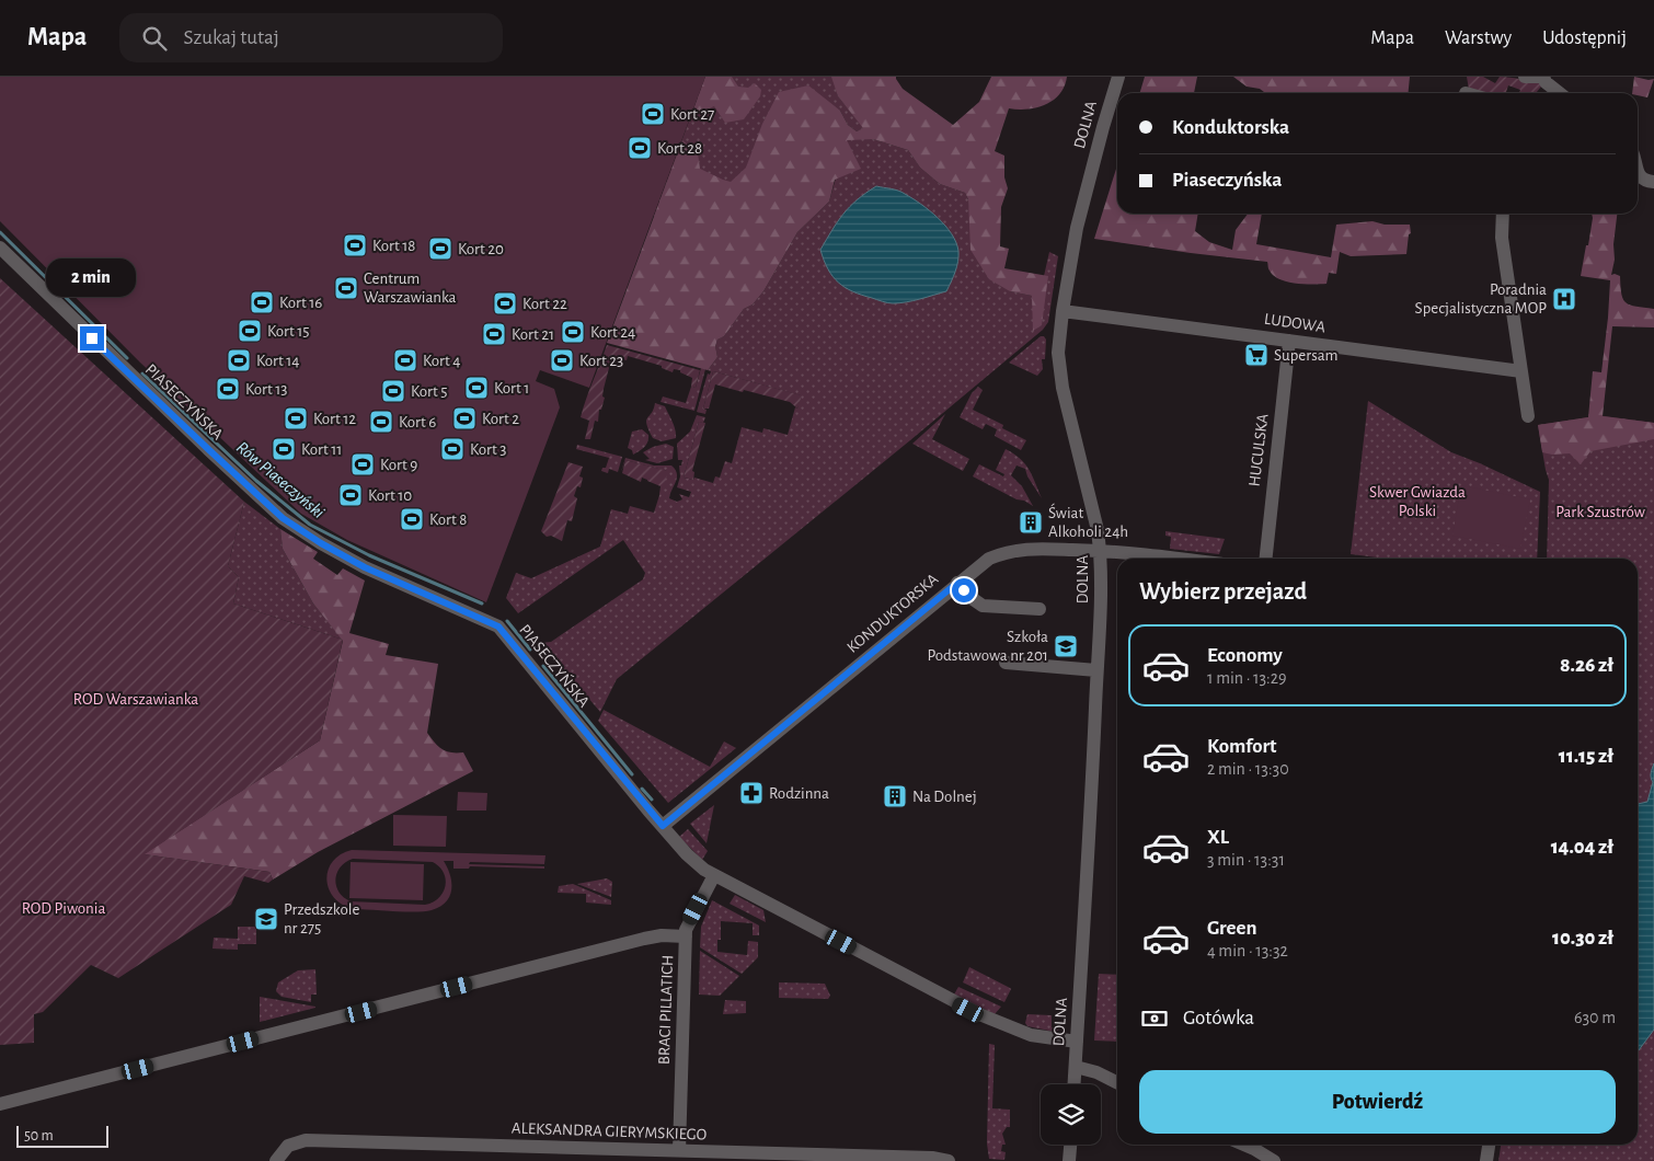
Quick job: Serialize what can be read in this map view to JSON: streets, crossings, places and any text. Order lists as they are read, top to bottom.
{
  "streets": {
    "street": [
      "DOLNA",
      "LUDOWA",
      "PIASECZYŃSKA",
      "HUCULSKA",
      "KONDUKTORSKA",
      "BRACI PILLATICH",
      "ALEKSANDRA GIERYMSKIEGO"
    ]
  },
  "crossings": [
    ["DOLNA", "LUDOWA"],
    ["DOLNA", "PIASECZYŃSKA"],
    ["DOLNA", "KONDUKTORSKA"],
    ["LUDOWA", "HUCULSKA"],
    ["PIASECZYŃSKA", "KONDUKTORSKA"],
    ["PIASECZYŃSKA", "BRACI PILLATICH"],
    ["BRACI PILLATICH", "ALEKSANDRA GIERYMSKIEGO"]
  ],
  "water": ["Rów Piaseczyński"],
  "parks": [
    "Skwer Gwiazda Polski",
    "Park Szustrów",
    "ROD Warszawianka",
    "ROD Piwonia"
  ],
  "places": {
    "sports": [
      "Kort 27",
      "Kort 28",
      "Kort 18",
      "Kort 20",
      "Centrum Warszawianka",
      "Kort 16",
      "Kort 22",
      "Kort 15",
      "Kort 24",
      "Kort 21",
      "Kort 14",
      "Kort 4",
      "Kort 23",
      "Kort 1",
      "Kort 13",
      "Kort 5",
      "Kort 12",
      "Kort 2",
      "Kort 6",
      "Kort 11",
      "Kort 3",
      "Kort 9",
      "Kort 10",
      "Kort 8"
    ],
    "hospital": ["Poradnia Specjalistyczna MOP"],
    "supermarket": ["Supersam"],
    "building": ["Świat Alkoholi 24h", "Na Dolnej"],
    "school or university": ["Szkoła Podstawowa nr 201", "Przedszkole nr 275"],
    "pharmacy": ["Rodzinna"]
  },
  "scale_bar": "50 m",
  "page": {
    "header": "Mapa",
    "search": "Szukaj tutaj",
    "nav": ["Mapa", "Warstwy", "Udostępnij"],
    "banner": ["Konduktorska", "Piaseczyńska"],
    "bubble": "2 min",
    "heading": "Wybierz przejazd",
    "list": [
      {
        "name": "Economy",
        "note": "1 min · 13:29",
        "value": "8.26 zł"
      },
      {
        "name": "Komfort",
        "note": "2 min · 13:30",
        "value": "11.15 zł"
      },
      {
        "name": "XL",
        "note": "3 min · 13:31",
        "value": "14.04 zł"
      },
      {
        "name": "Green",
        "note": "4 min · 13:32",
        "value": "10.30 zł"
      }
    ],
    "pay": ["Gotówka", "630 m"],
    "buttons": "Potwierdź",
    "scale": "50 m"
  }
}
